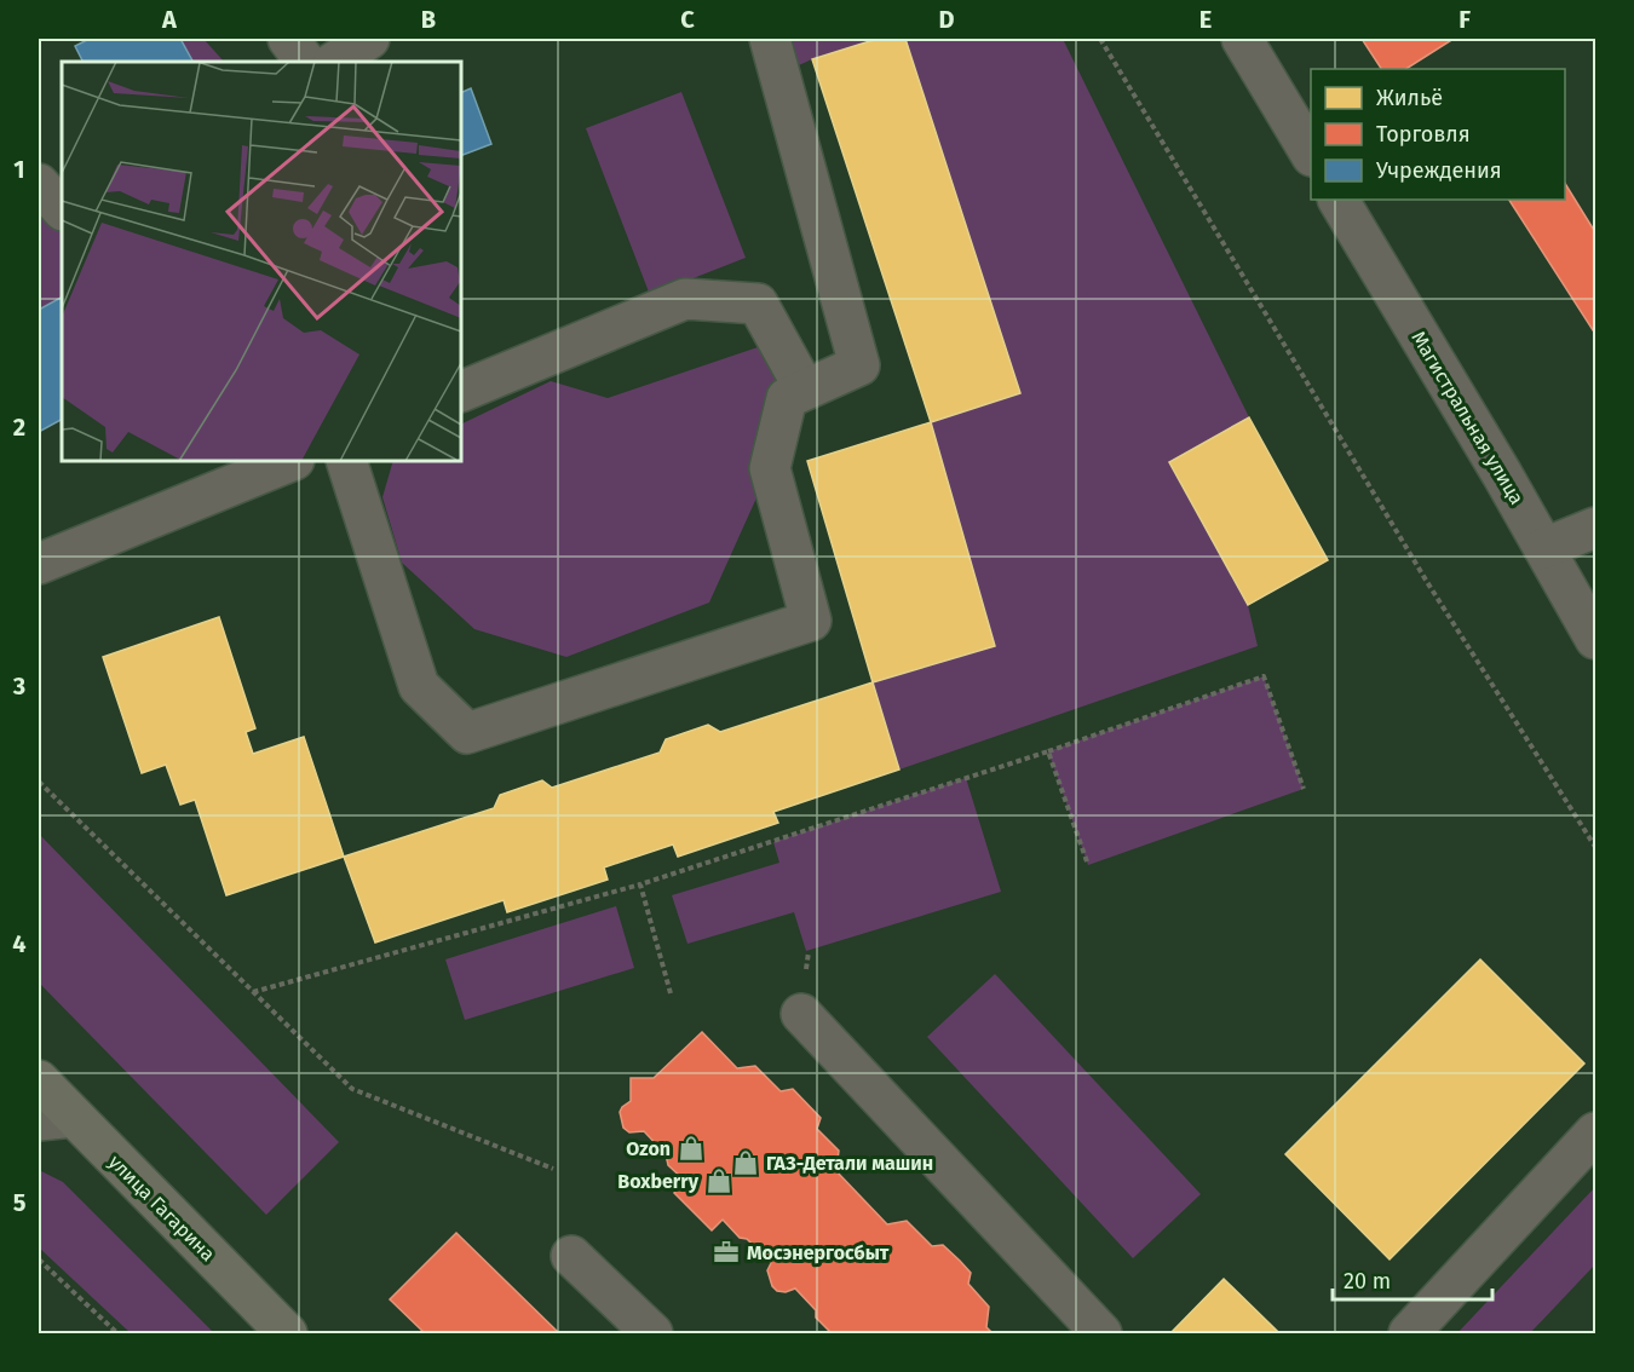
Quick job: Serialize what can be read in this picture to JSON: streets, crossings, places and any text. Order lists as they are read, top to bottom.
{
  "streets": {
    "main road": ["улица Гагарина"],
    "street": ["Магистральная улица"]
  },
  "places": {
    "shop": ["Ozon", "ГАЗ-Детали машин", "Boxberry"],
    "office": ["Мосэнергосбыт"]
  },
  "legend": ["Жильё", "Торговля", "Учреждения"],
  "scale_bar": "20 m",
  "grid": {
    "columns": [
      "A",
      "B",
      "C",
      "D",
      "E",
      "F"
    ],
    "rows": [
      "1",
      "2",
      "3",
      "4",
      "5"
    ]
  }
}
